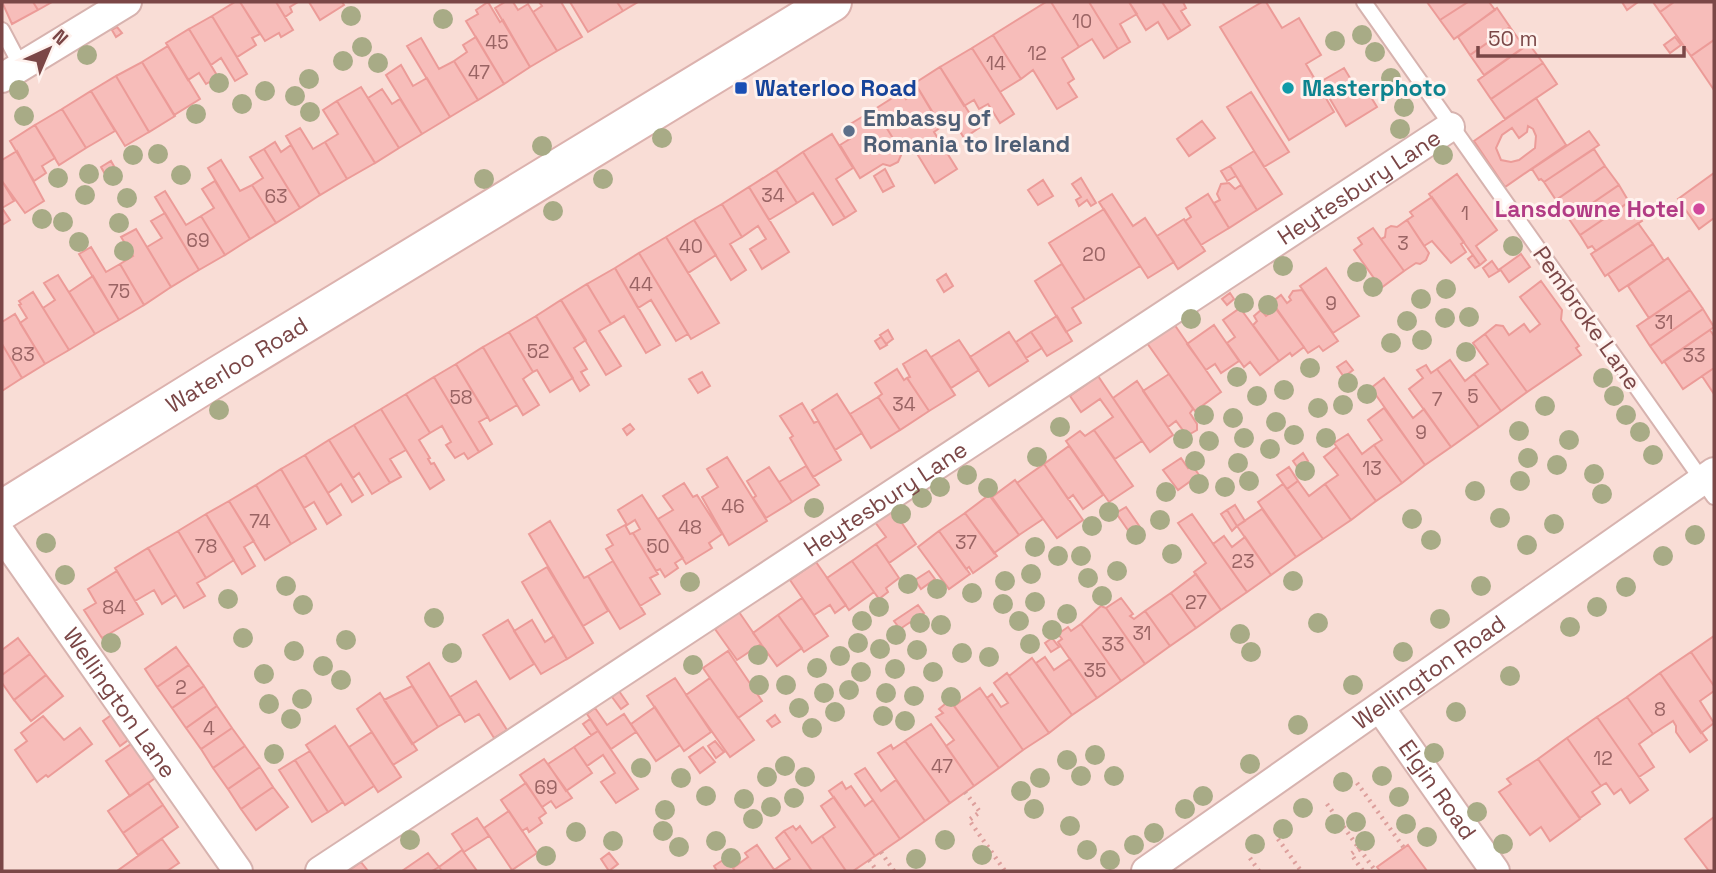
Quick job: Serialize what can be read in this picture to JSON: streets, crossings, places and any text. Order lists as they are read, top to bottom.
{
  "streets": {
    "street": [
      "Heytesbury Lane",
      "Waterloo Road",
      "Wellington Road",
      "Wellington Lane",
      "Elgin Road"
    ],
    "lane": ["Pembroke Lane"]
  },
  "crossings": [
    ["Heytesbury Lane", "Pembroke Lane"],
    ["Pembroke Lane", "Wellington Road"],
    ["Wellington Road", "Elgin Road"]
  ],
  "places": {
    "transit": ["Waterloo Road"],
    "other": ["Masterphoto", "Embassy of Romania to Ireland", "Lansdowne Hotel"]
  },
  "house_numbers": [
    "10",
    "45",
    "12",
    "14",
    "47",
    "34",
    "63",
    "1",
    "69",
    "3",
    "40",
    "20",
    "44",
    "75",
    "9",
    "31",
    "52",
    "83",
    "33",
    "5",
    "58",
    "7",
    "34",
    "9",
    "13",
    "46",
    "74",
    "48",
    "37",
    "78",
    "50",
    "23",
    "27",
    "84",
    "31",
    "33",
    "35",
    "2",
    "8",
    "4",
    "12",
    "47",
    "69"
  ],
  "scale_bar": "50 m",
  "north": "top right"
}
